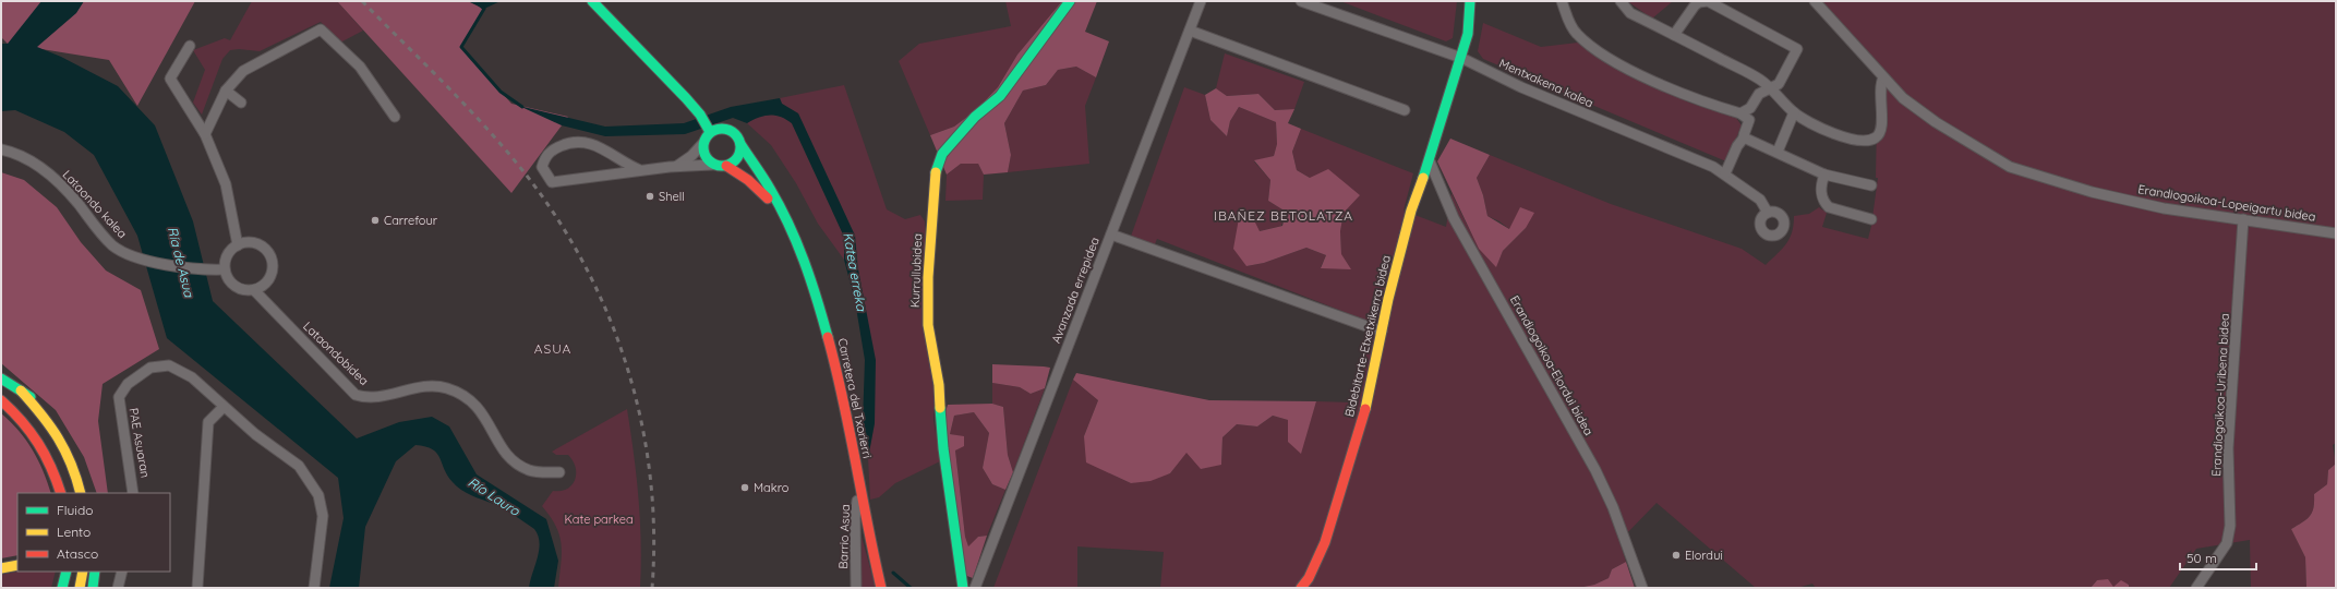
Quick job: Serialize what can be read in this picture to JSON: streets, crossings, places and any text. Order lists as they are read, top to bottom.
{
  "streets": {
    "main road": ["Kurrullubidea", "Bidebitarte-Etxetxikerra bidea", "Carretera del Txorierri"],
    "street": [
      "Mentxakena kalea",
      "Erandiogoikoa-Lopeigartu bidea",
      "Lataondo kalea",
      "Avanzada errepidea",
      "Lataondobidea",
      "Erandiogoikoa-Elordui bidea",
      "Erandiogoikoa-Uribena bidea",
      "PAE Asuaran",
      "Barrio Asua"
    ]
  },
  "crossings": [
    ["Mentxakena kalea", "Bidebitarte-Etxetxikerra bidea"],
    ["Erandiogoikoa-Lopeigartu bidea", "Erandiogoikoa-Uribena bidea"],
    ["Lataondo kalea", "Lataondobidea"],
    ["Bidebitarte-Etxetxikerra bidea", "Erandiogoikoa-Elordui bidea"],
    ["Carretera del Txorierri", "Barrio Asua"]
  ],
  "districts": ["IBAÑEZ BETOLATZA", "ASUA"],
  "water": ["Ría de Asua", "Katea erreka", "Río Lauro"],
  "parks": ["Kate parkea"],
  "places": [
    "Shell",
    "Carrefour",
    "Makro",
    "Elordui"
  ],
  "legend": ["Fluido", "Lento", "Atasco"],
  "scale_bar": "50 m"
}
